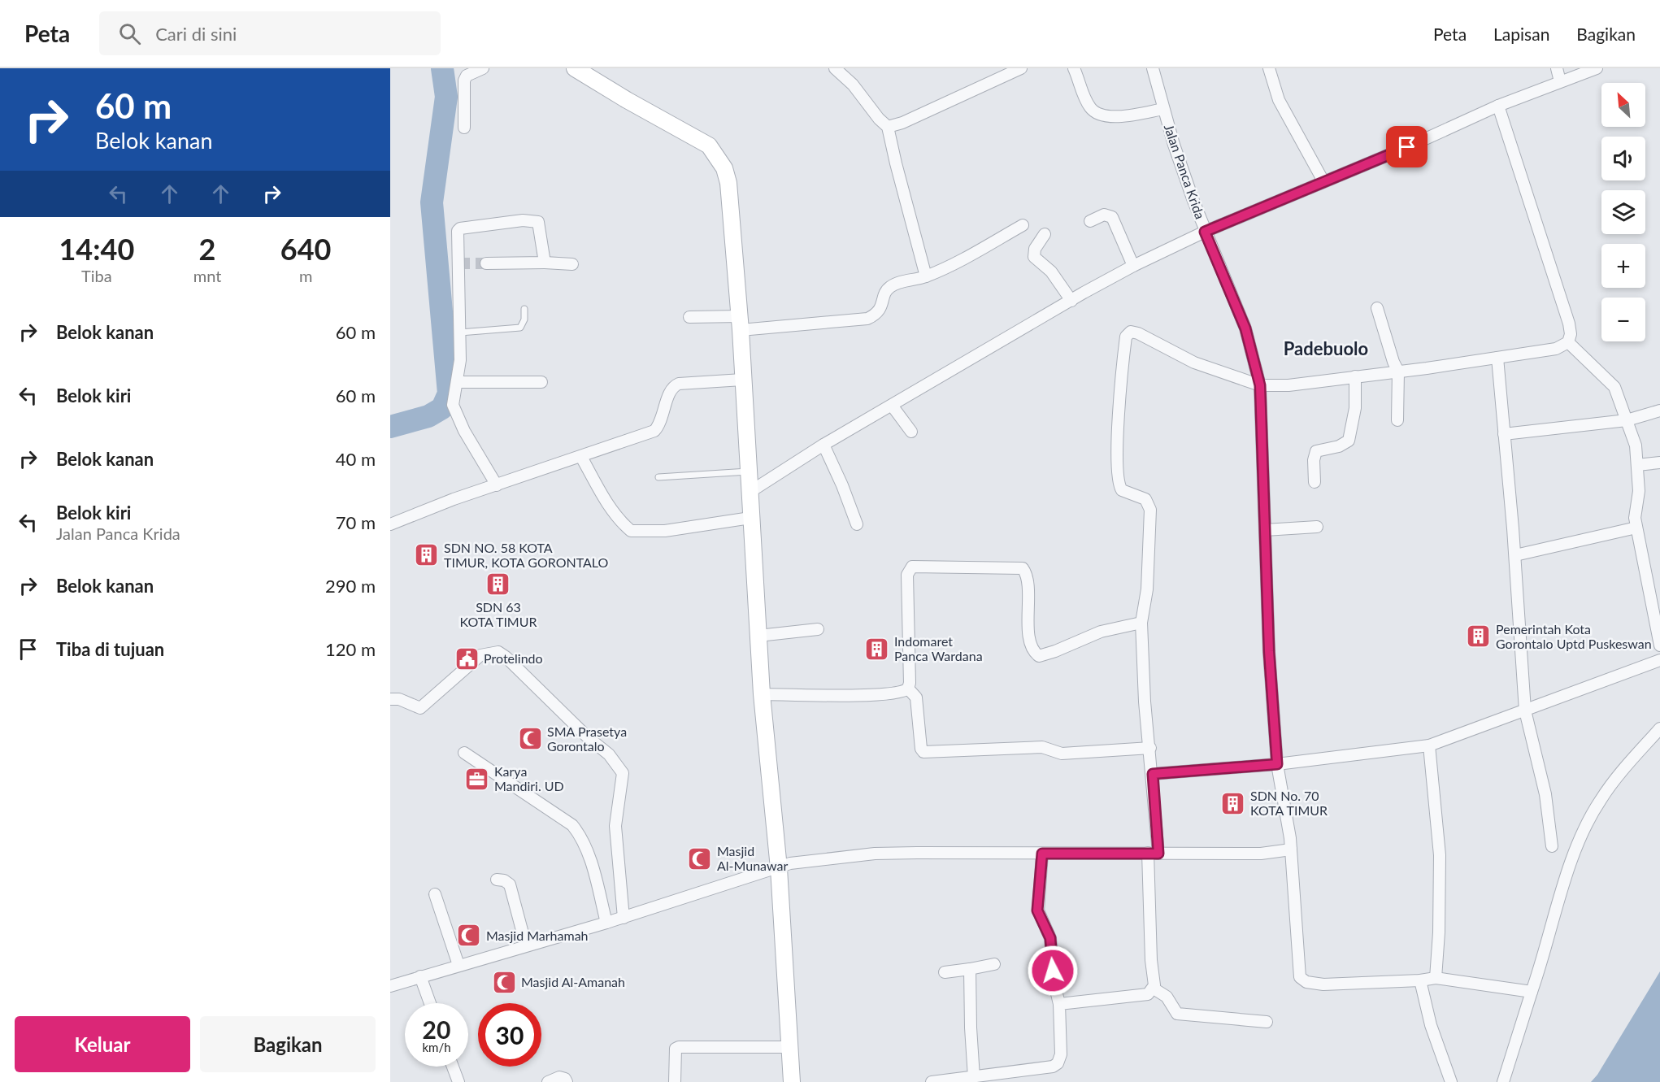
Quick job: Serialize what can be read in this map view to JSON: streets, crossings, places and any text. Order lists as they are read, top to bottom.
{
  "streets": {
    "street": ["Jalan Panca Krida"]
  },
  "districts": ["Padebuolo"],
  "places": {
    "building": [
      "SDN NO. 58 KOTA TIMUR, KOTA GORONTALO",
      "SDN 63 KOTA TIMUR",
      "Pemerintah Kota Gorontalo Uptd Puskeswan",
      "Indomaret Panca Wardana",
      "SDN No. 70 KOTA TIMUR"
    ],
    "public building": ["Protelindo"],
    "mosque": [
      "SMA Prasetya Gorontalo",
      "Masjid Al-Munawar",
      "Masjid Marhamah",
      "Masjid Al-Amanah"
    ],
    "office": ["Karya Mandiri. UD"]
  },
  "north": "top left",
  "page": {
    "header": "Peta",
    "search": "Cari di sini",
    "nav": ["Peta", "Lapisan", "Bagikan"],
    "turn": ["60 m", "Belok kanan"],
    "map_buttons": ["+", "−"],
    "eta": [
      "14:40",
      "Tiba",
      "2",
      "mnt",
      "640",
      "m"
    ],
    "list": [
      {
        "name": "Belok kanan",
        "value": "60 m"
      },
      {
        "name": "Belok kiri",
        "value": "60 m"
      },
      {
        "name": "Belok kanan",
        "value": "40 m"
      },
      {
        "name": "Belok kiri",
        "note": "Jalan Panca Krida",
        "value": "70 m"
      },
      {
        "name": "Belok kanan",
        "value": "290 m"
      },
      {
        "name": "Tiba di tujuan",
        "value": "120 m"
      }
    ],
    "speed": "20 km/h",
    "limit": "30",
    "buttons": ["Keluar", "Bagikan"]
  }
}
